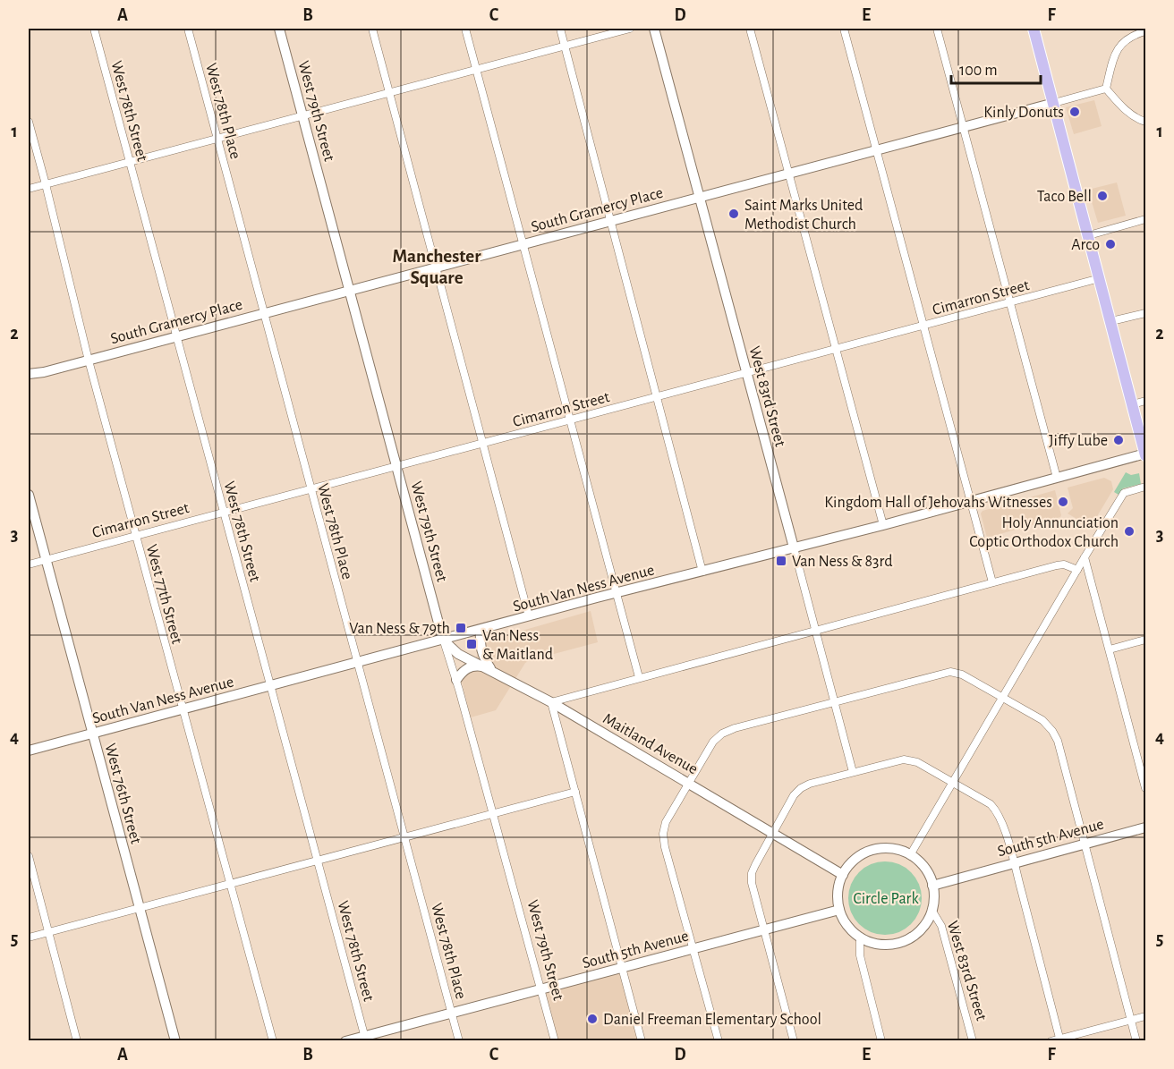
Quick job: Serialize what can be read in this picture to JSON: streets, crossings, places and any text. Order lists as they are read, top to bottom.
{
  "streets": {
    "street": [
      "West 78th Street",
      "West 78th Place",
      "West 79th Street",
      "South Gramercy Place",
      "Cimarron Street",
      "West 83rd Street",
      "South Van Ness Avenue",
      "West 77th Street",
      "Maitland Avenue",
      "West 76th Street",
      "South 5th Avenue"
    ]
  },
  "crossings": [
    ["West 78th Street", "South Gramercy Place"],
    ["West 78th Street", "Cimarron Street"],
    ["West 78th Street", "South Van Ness Avenue"],
    ["West 78th Street", "South 5th Avenue"],
    ["West 78th Place", "South Gramercy Place"],
    ["West 78th Place", "Cimarron Street"],
    ["West 78th Place", "South Van Ness Avenue"],
    ["West 78th Place", "South 5th Avenue"],
    ["West 79th Street", "South Gramercy Place"],
    ["West 79th Street", "Cimarron Street"],
    ["West 79th Street", "South Van Ness Avenue"],
    ["West 79th Street", "Maitland Avenue"],
    ["West 79th Street", "South 5th Avenue"],
    ["South Gramercy Place", "West 83rd Street"],
    ["South Gramercy Place", "West 77th Street"],
    ["Cimarron Street", "West 83rd Street"],
    ["Cimarron Street", "West 77th Street"],
    ["Cimarron Street", "West 76th Street"],
    ["West 83rd Street", "South Van Ness Avenue"],
    ["West 83rd Street", "Maitland Avenue"],
    ["West 83rd Street", "South 5th Avenue"],
    ["South Van Ness Avenue", "West 77th Street"],
    ["South Van Ness Avenue", "Maitland Avenue"],
    ["South Van Ness Avenue", "West 76th Street"],
    ["Maitland Avenue", "South 5th Avenue"]
  ],
  "districts": ["Manchester Square"],
  "parks": ["Circle Park"],
  "places": {
    "other": [
      "Kinly Donuts",
      "Taco Bell",
      "Saint Marks United Methodist Church",
      "Arco",
      "Jiffy Lube",
      "Kingdom Hall of Jehovahs Witnesses",
      "Holy Annunciation Coptic Orthodox Church",
      "Daniel Freeman Elementary School"
    ],
    "transit": ["Van Ness & 83rd", "Van Ness & 79th", "Van Ness & Maitland"]
  },
  "scale_bar": "100 m",
  "grid": {
    "columns": [
      "A",
      "B",
      "C",
      "D",
      "E",
      "F"
    ],
    "rows": [
      "1",
      "2",
      "3",
      "4",
      "5"
    ]
  }
}
